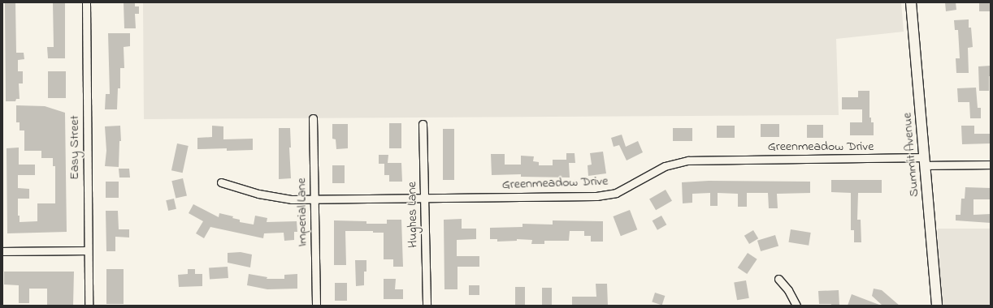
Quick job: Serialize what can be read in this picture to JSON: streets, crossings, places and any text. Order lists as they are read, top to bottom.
{
  "streets": {
    "main road": ["Summit Avenue"],
    "street": [
      "Greenmeadow Drive",
      "Easy Street",
      "Imperial Lane",
      "Hughes Lane"
    ]
  },
  "crossings": [
    ["Greenmeadow Drive", "Summit Avenue"],
    ["Greenmeadow Drive", "Imperial Lane"],
    ["Greenmeadow Drive", "Hughes Lane"]
  ]
}
